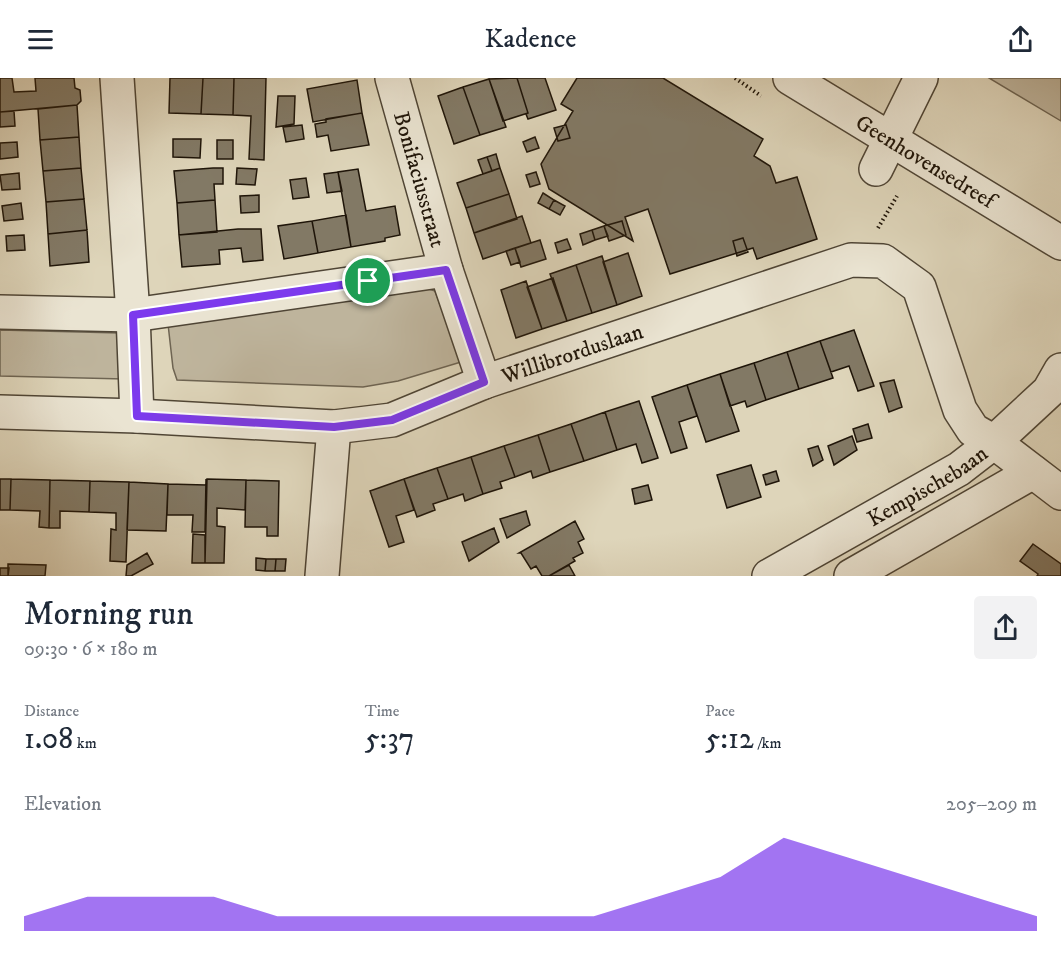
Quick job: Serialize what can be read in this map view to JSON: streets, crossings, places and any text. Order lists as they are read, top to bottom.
{
  "streets": {
    "street": [
      "Geenhovensedreef",
      "Bonifaciusstraat",
      "Willibrorduslaan",
      "Kempischebaan"
    ]
  },
  "crossings": [
    ["Bonifaciusstraat", "Willibrorduslaan"],
    ["Willibrorduslaan", "Kempischebaan"]
  ],
  "page": {
    "header": "Kadence",
    "heading": ["Morning run", "09:30 · 6 × 180 m"],
    "stats": [
      ["Distance", "1.08 km"],
      ["Time", "5:37"],
      ["Pace", "5:12 /km"]
    ],
    "chart": ["Elevation", "205–209 m"]
  }
}
